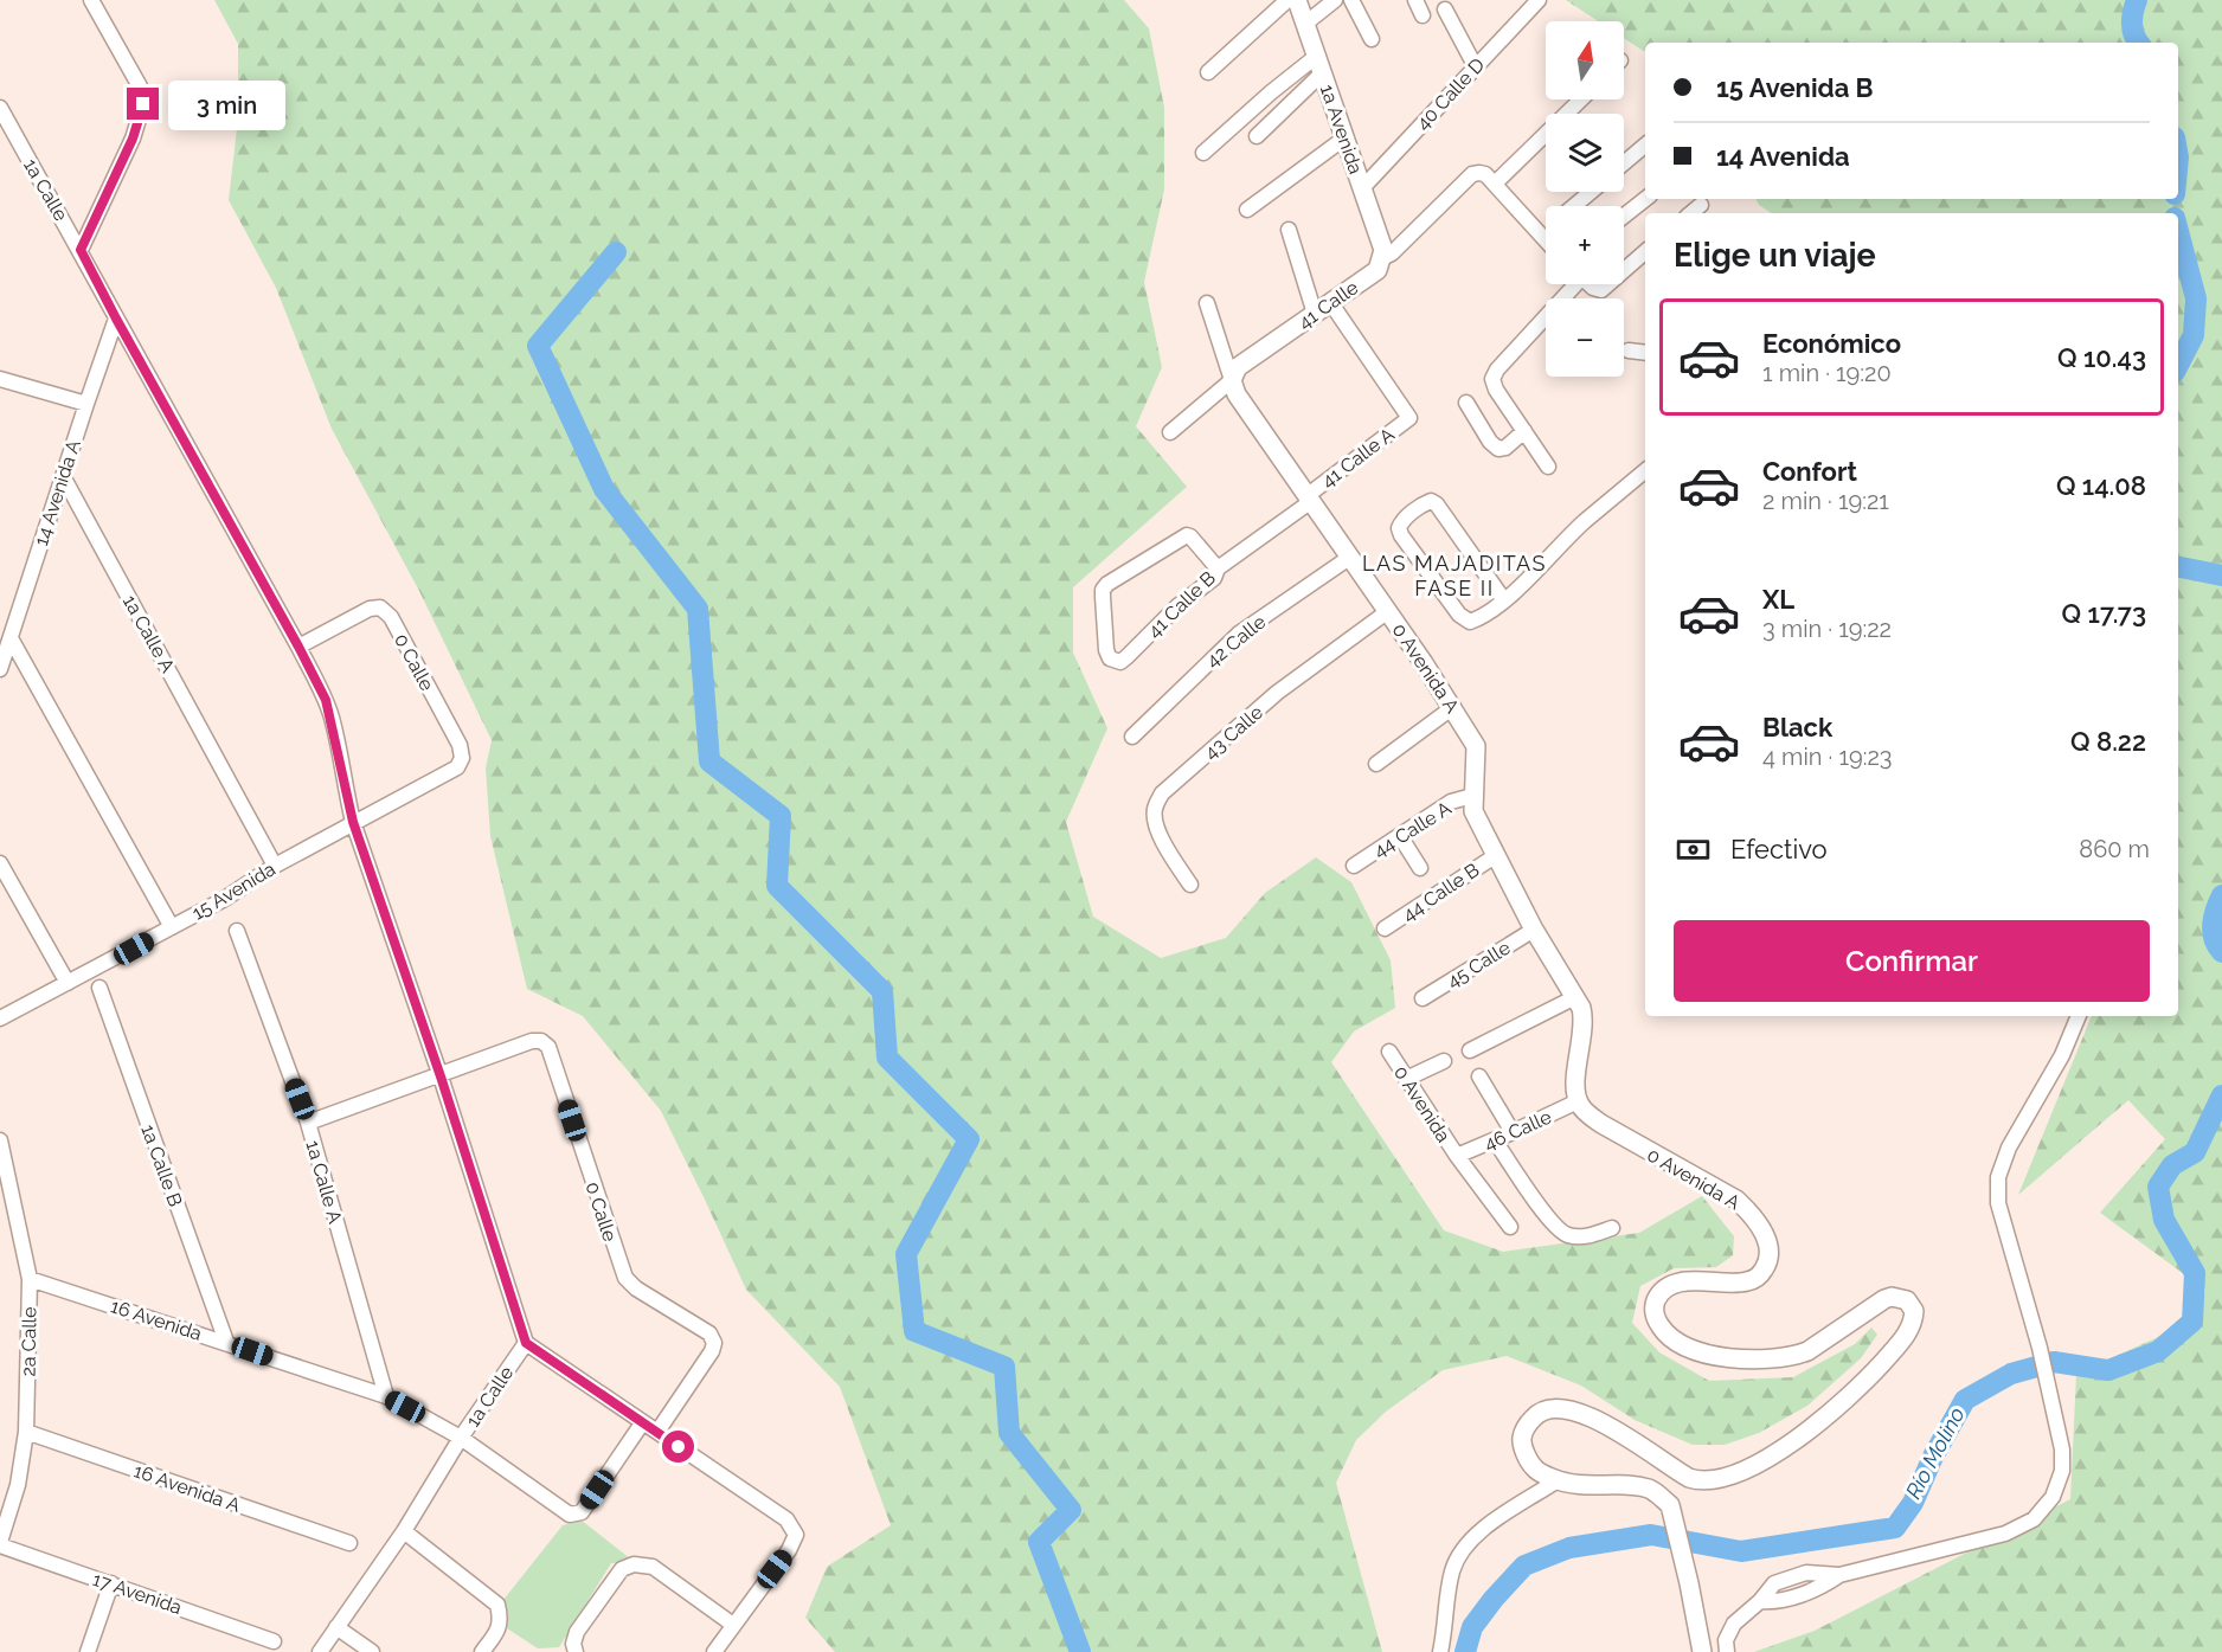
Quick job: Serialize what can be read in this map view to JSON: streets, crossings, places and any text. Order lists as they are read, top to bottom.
{
  "streets": {
    "street": [
      "40 Calle D",
      "1a Avenida",
      "1a Calle",
      "41 Calle",
      "41 Calle A",
      "14 Avenida A",
      "41 Calle B",
      "1a Calle A",
      "42 Calle",
      "0 Calle",
      "0 Avenida A",
      "43 Calle",
      "44 Calle A",
      "15 Avenida",
      "44 Calle B",
      "45 Calle",
      "0 Avenida",
      "46 Calle",
      "1a Calle B",
      "16 Avenida",
      "2a Calle",
      "16 Avenida A",
      "17 Avenida"
    ]
  },
  "crossings": [
    ["40 Calle D", "1a Avenida"],
    ["1a Avenida", "41 Calle"],
    ["1a Calle", "14 Avenida A"],
    ["1a Calle", "0 Calle"],
    ["1a Calle", "15 Avenida"],
    ["1a Calle", "16 Avenida"],
    ["41 Calle", "41 Calle A"],
    ["41 Calle", "0 Avenida A"],
    ["41 Calle A", "41 Calle B"],
    ["41 Calle A", "0 Avenida A"],
    ["14 Avenida A", "1a Calle A"],
    ["41 Calle B", "0 Avenida A"],
    ["1a Calle A", "15 Avenida"],
    ["1a Calle A", "16 Avenida"],
    ["42 Calle", "0 Avenida A"],
    ["0 Calle", "15 Avenida"],
    ["0 Avenida A", "43 Calle"],
    ["0 Avenida A", "44 Calle A"],
    ["0 Avenida A", "44 Calle B"],
    ["0 Avenida A", "45 Calle"],
    ["0 Avenida A", "46 Calle"],
    ["0 Avenida", "46 Calle"],
    ["1a Calle B", "16 Avenida"],
    ["16 Avenida", "2a Calle"],
    ["2a Calle", "16 Avenida A"],
    ["2a Calle", "17 Avenida"]
  ],
  "districts": ["LAS MAJADITAS FASE II"],
  "water": ["Río Molino"],
  "north": "top",
  "page": {
    "map_buttons": ["+", "−"],
    "banner": ["15 Avenida B", "14 Avenida"],
    "bubble": "3 min",
    "heading": "Elige un viaje",
    "list": [
      {
        "name": "Económico",
        "note": "1 min · 19:20",
        "value": "Q 10.43"
      },
      {
        "name": "Confort",
        "note": "2 min · 19:21",
        "value": "Q 14.08"
      },
      {
        "name": "XL",
        "note": "3 min · 19:22",
        "value": "Q 17.73"
      },
      {
        "name": "Black",
        "note": "4 min · 19:23",
        "value": "Q 8.22"
      }
    ],
    "pay": ["Efectivo", "860 m"],
    "buttons": "Confirmar"
  }
}
